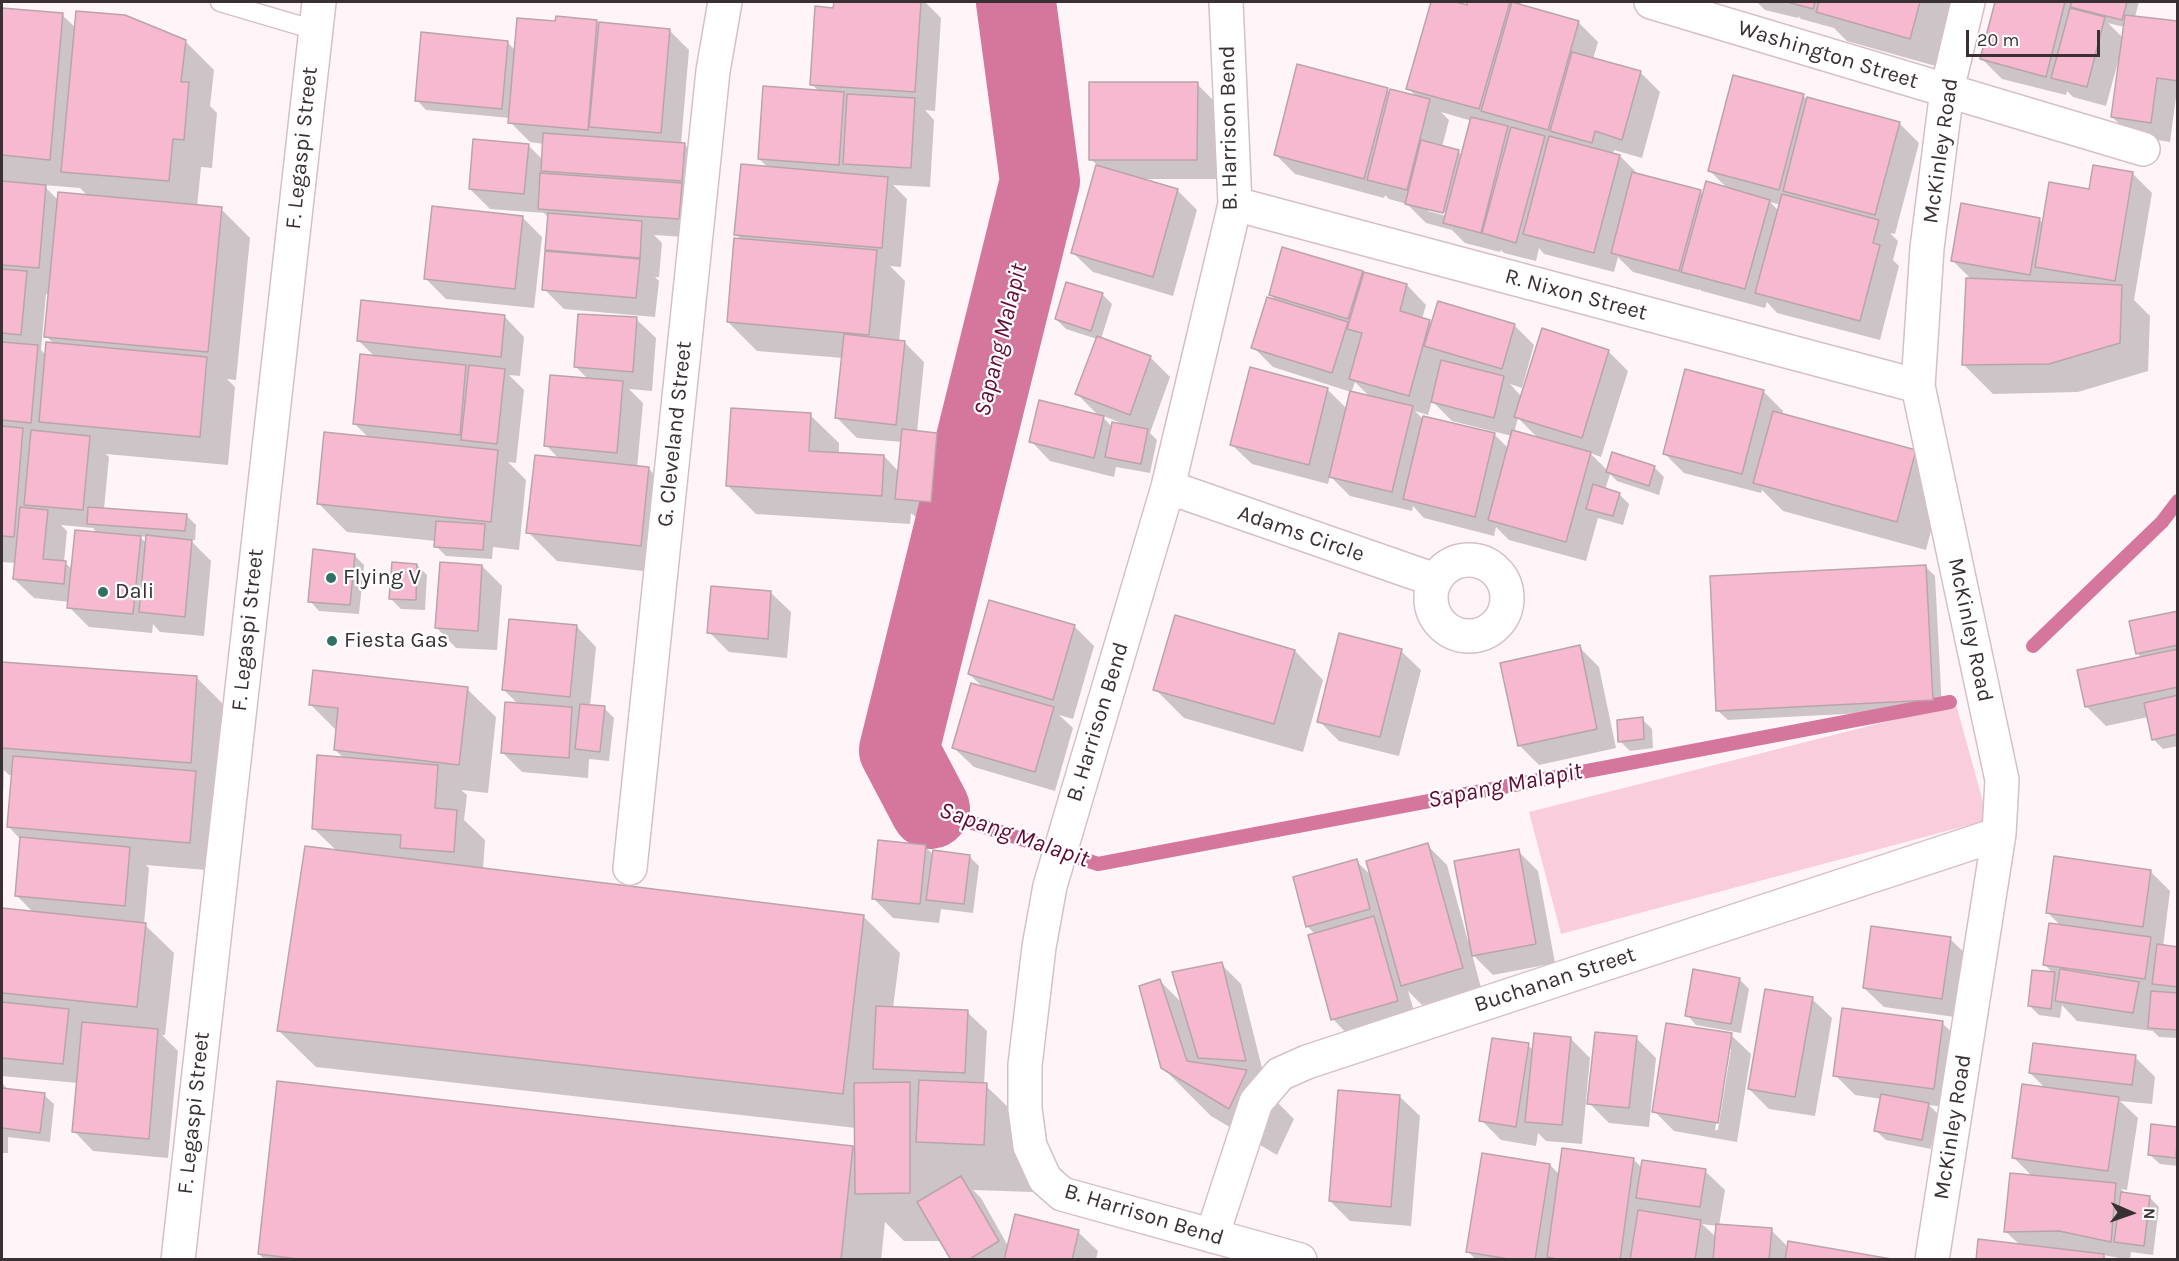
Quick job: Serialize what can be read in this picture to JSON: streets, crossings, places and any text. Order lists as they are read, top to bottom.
{
  "streets": {
    "street": [
      "Washington Street",
      "B. Harrison Bend",
      "F. Legaspi Street",
      "McKinley Road",
      "R. Nixon Street",
      "G. Cleveland Street",
      "Adams Circle",
      "Buchanan Street"
    ]
  },
  "crossings": [
    ["Washington Street", "McKinley Road"],
    ["B. Harrison Bend", "R. Nixon Street"],
    ["B. Harrison Bend", "Adams Circle"],
    ["B. Harrison Bend", "Buchanan Street"],
    ["McKinley Road", "R. Nixon Street"],
    ["McKinley Road", "Buchanan Street"]
  ],
  "water": ["Sapang Malapit"],
  "places": ["Flying V", "Dali", "Fiesta Gas"],
  "scale_bar": "20 m",
  "north": "right"
}
